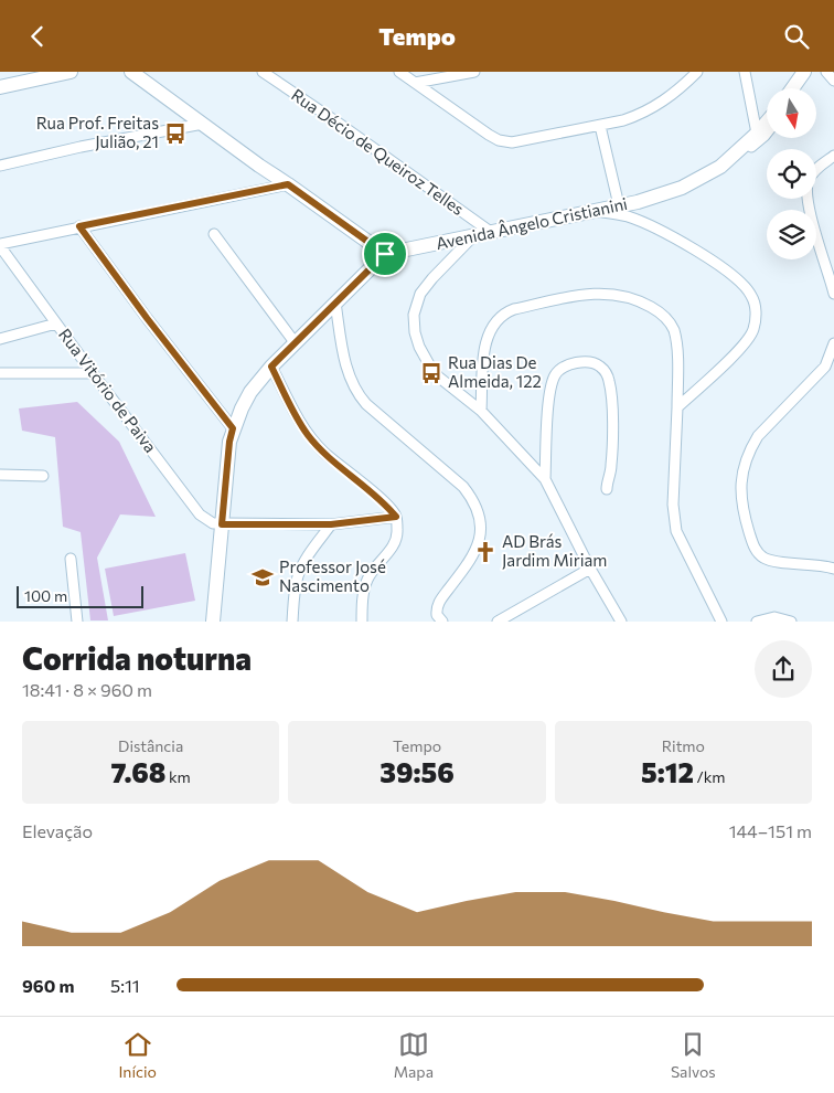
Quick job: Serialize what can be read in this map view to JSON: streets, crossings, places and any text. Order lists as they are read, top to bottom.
{
  "streets": {
    "street": ["Rua Décio de Queiroz Telles", "Avenida Ângelo Cristianini", "Rua Vitório de Paiva"]
  },
  "crossings": [
    ["Rua Décio de Queiroz Telles", "Avenida Ângelo Cristianini"]
  ],
  "places": {
    "bus stop": ["Rua Prof. Freitas Julião, 21", "Rua Dias De Almeida, 122"],
    "church": ["AD Brás Jardim Miriam"],
    "school or university": ["Professor José Nascimento"]
  },
  "scale_bar": "100 m",
  "north": "bottom",
  "page": {
    "header": "Tempo",
    "scale": "100 m",
    "heading": ["Corrida noturna", "18:41 · 8 × 960 m"],
    "stats": [
      ["Distância", "7.68 km"],
      ["Tempo", "39:56"],
      ["Ritmo", "5:12 /km"]
    ],
    "chart": ["Elevação", "144–151 m"],
    "list": [
      {
        "name": "960 m",
        "note": "5:11"
      }
    ],
    "tabs": ["Início", "Mapa", "Salvos"]
  }
}
